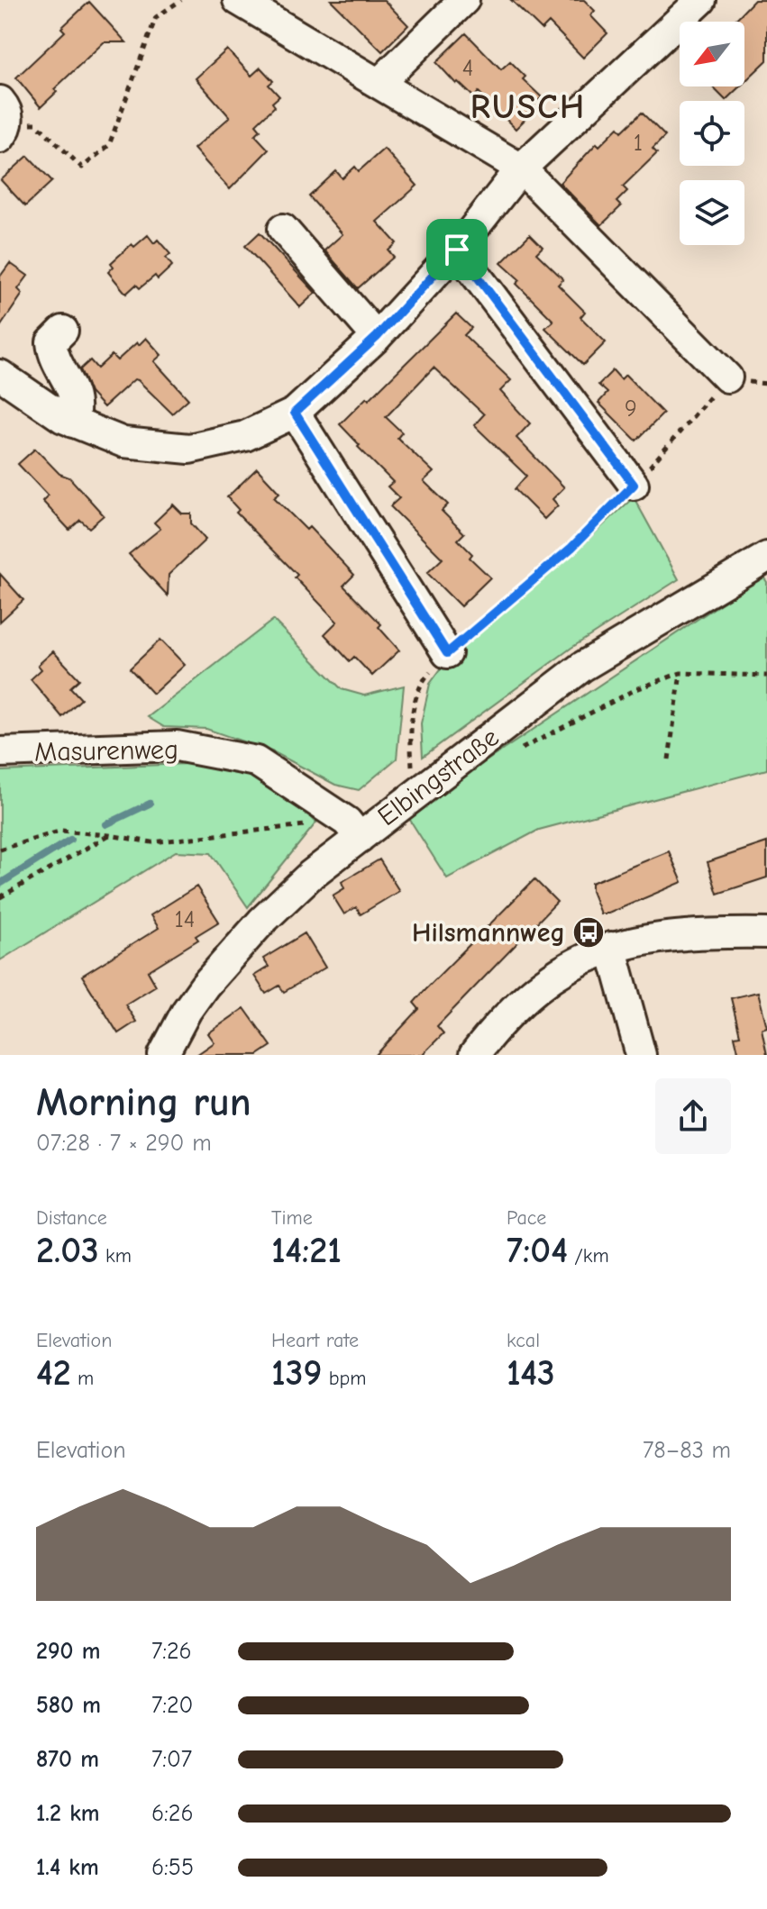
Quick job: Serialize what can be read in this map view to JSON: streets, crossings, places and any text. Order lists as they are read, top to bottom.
{
  "streets": {
    "street": ["Masurenweg", "Elbingstraße"]
  },
  "crossings": [
    ["Masurenweg", "Elbingstraße"]
  ],
  "districts": ["RUSCH"],
  "places": {
    "bus stop": ["Hilsmannweg"]
  },
  "house_numbers": [
    "4",
    "1",
    "9",
    "14"
  ],
  "north": "bottom left",
  "page": {
    "heading": ["Morning run", "07:28 · 7 × 290 m"],
    "stats": [
      ["Distance", "2.03 km"],
      ["Time", "14:21"],
      ["Pace", "7:04 /km"],
      ["Elevation", "42 m"],
      ["Heart rate", "139 bpm"],
      ["kcal", "143"]
    ],
    "chart": ["Elevation", "78–83 m"],
    "list": [
      {
        "name": "290 m",
        "note": "7:26"
      },
      {
        "name": "580 m",
        "note": "7:20"
      },
      {
        "name": "870 m",
        "note": "7:07"
      },
      {
        "name": "1.2 km",
        "note": "6:26"
      },
      {
        "name": "1.4 km",
        "note": "6:55"
      }
    ]
  }
}
